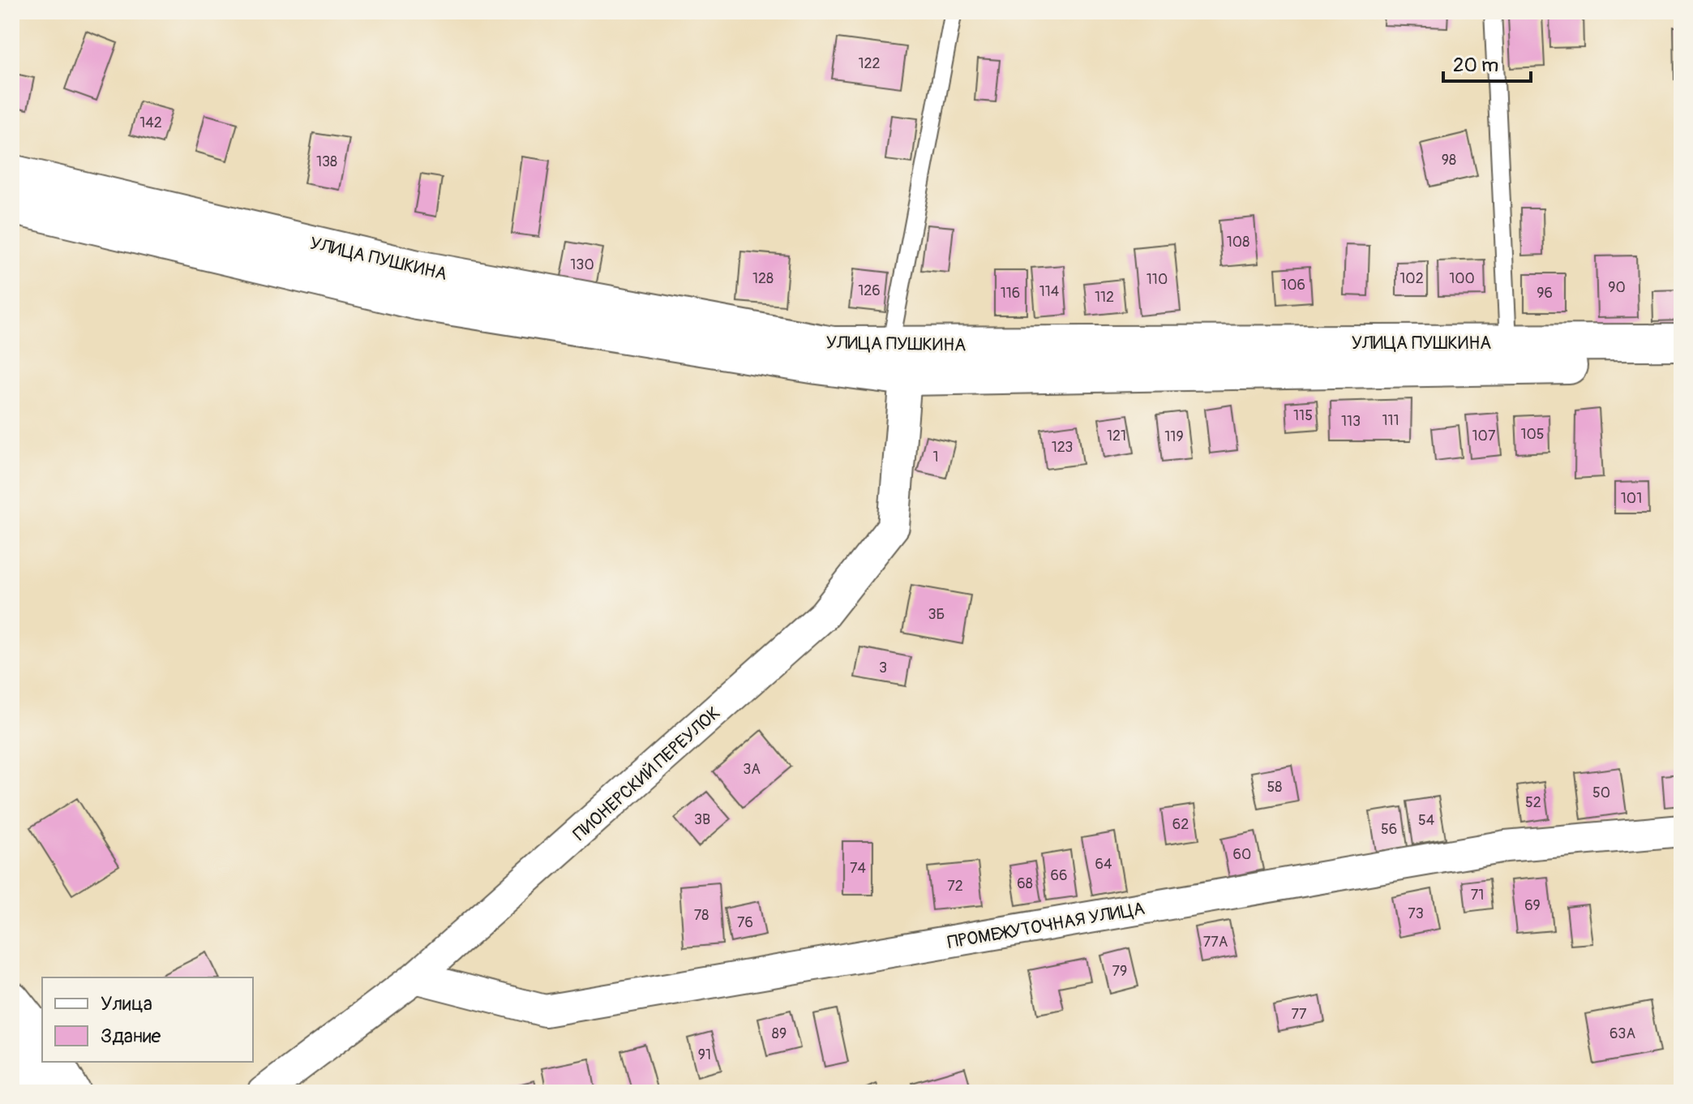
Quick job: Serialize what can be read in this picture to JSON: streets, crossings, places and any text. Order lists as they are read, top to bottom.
{
  "streets": {
    "street": ["УЛИЦА ПУШКИНА", "ПИОНЕРСКИЙ ПЕРЕУЛОК", "ПРОМЕЖУТОЧНАЯ УЛИЦА"]
  },
  "crossings": [
    ["УЛИЦА ПУШКИНА", "ПИОНЕРСКИЙ ПЕРЕУЛОК"],
    ["ПИОНЕРСКИЙ ПЕРЕУЛОК", "ПРОМЕЖУТОЧНАЯ УЛИЦА"]
  ],
  "house_numbers": [
    "122",
    "142",
    "98",
    "138",
    "108",
    "130",
    "128",
    "102",
    "100",
    "110",
    "106",
    "90",
    "126",
    "114",
    "116",
    "96",
    "112",
    "115",
    "111",
    "113",
    "105",
    "121",
    "107",
    "119",
    "123",
    "1",
    "101",
    "3Б",
    "3",
    "3А",
    "58",
    "50",
    "52",
    "3В",
    "54",
    "62",
    "56",
    "60",
    "64",
    "74",
    "66",
    "68",
    "72",
    "71",
    "69",
    "73",
    "78",
    "76",
    "77А",
    "79",
    "77",
    "89",
    "63А",
    "91"
  ],
  "legend": ["Улица", "Здание"],
  "scale_bar": "20 m"
}
